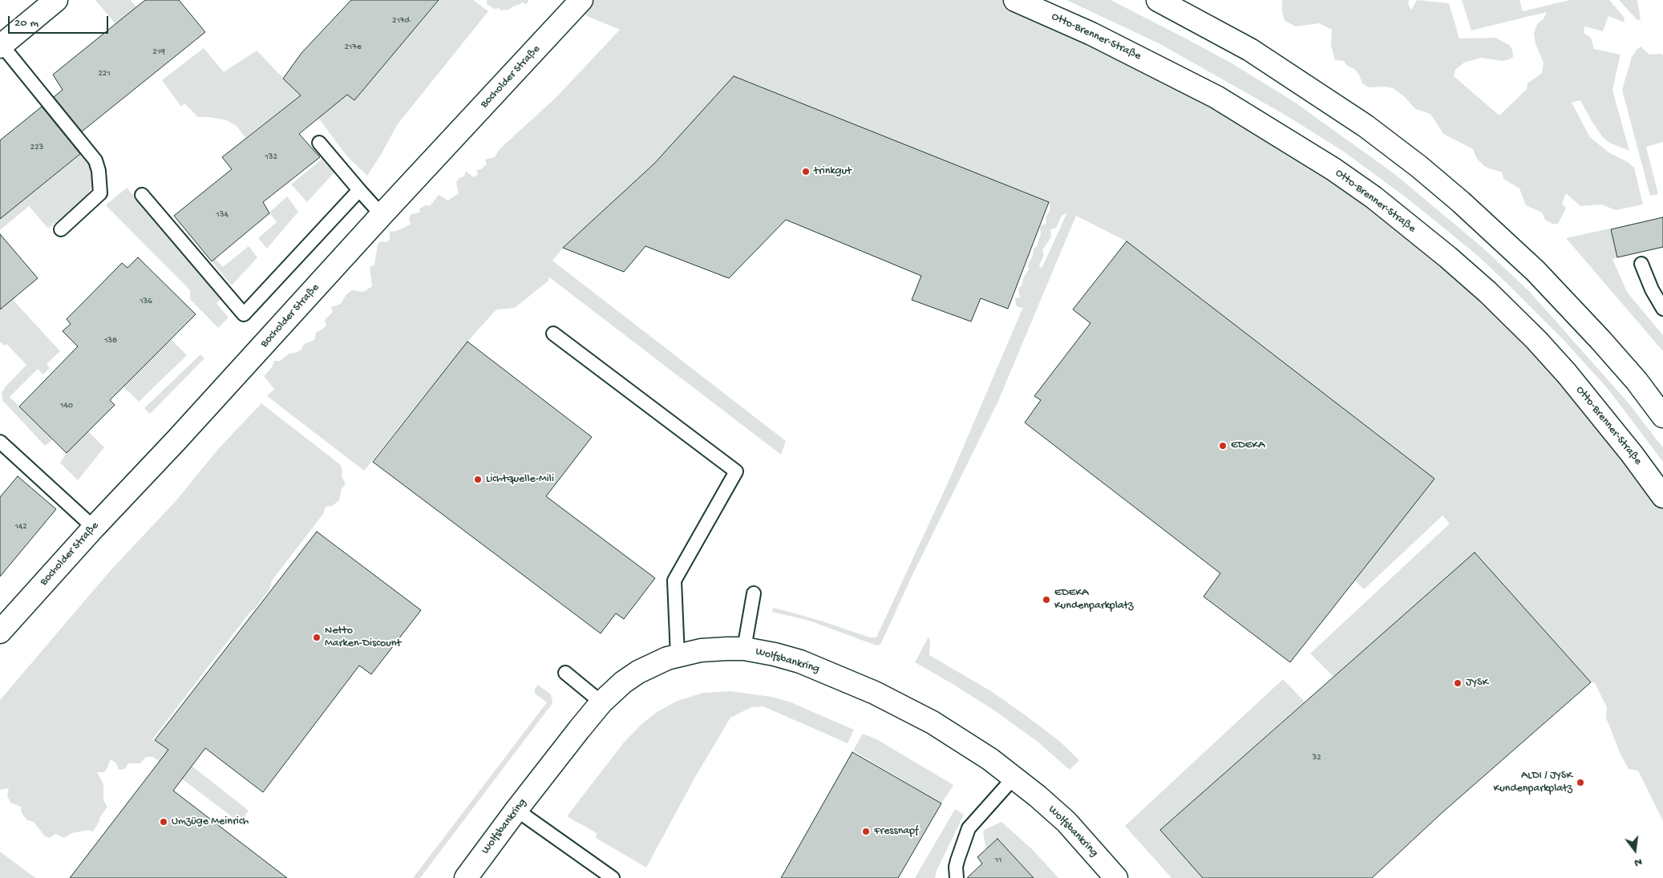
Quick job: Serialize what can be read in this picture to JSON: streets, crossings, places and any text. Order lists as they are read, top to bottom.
{
  "streets": {
    "street": ["Otto-Brenner-Straße", "Bocholder Straße", "Wolfsbankring"]
  },
  "places": [
    "trinkgut",
    "EDEKA",
    "Lichtquelle-Mili",
    "EDEKA Kundenparkplatz",
    "Netto Marken-Discount",
    "JYSK",
    "ALDI / JYSK Kundenparkplatz",
    "Umzüge Meinrich",
    "Fressnapf"
  ],
  "house_numbers": [
    "217d",
    "217e",
    "219",
    "221",
    "223",
    "132",
    "134",
    "136",
    "138",
    "140",
    "142",
    "32",
    "11"
  ],
  "scale_bar": "20 m",
  "north": "bottom"
}
